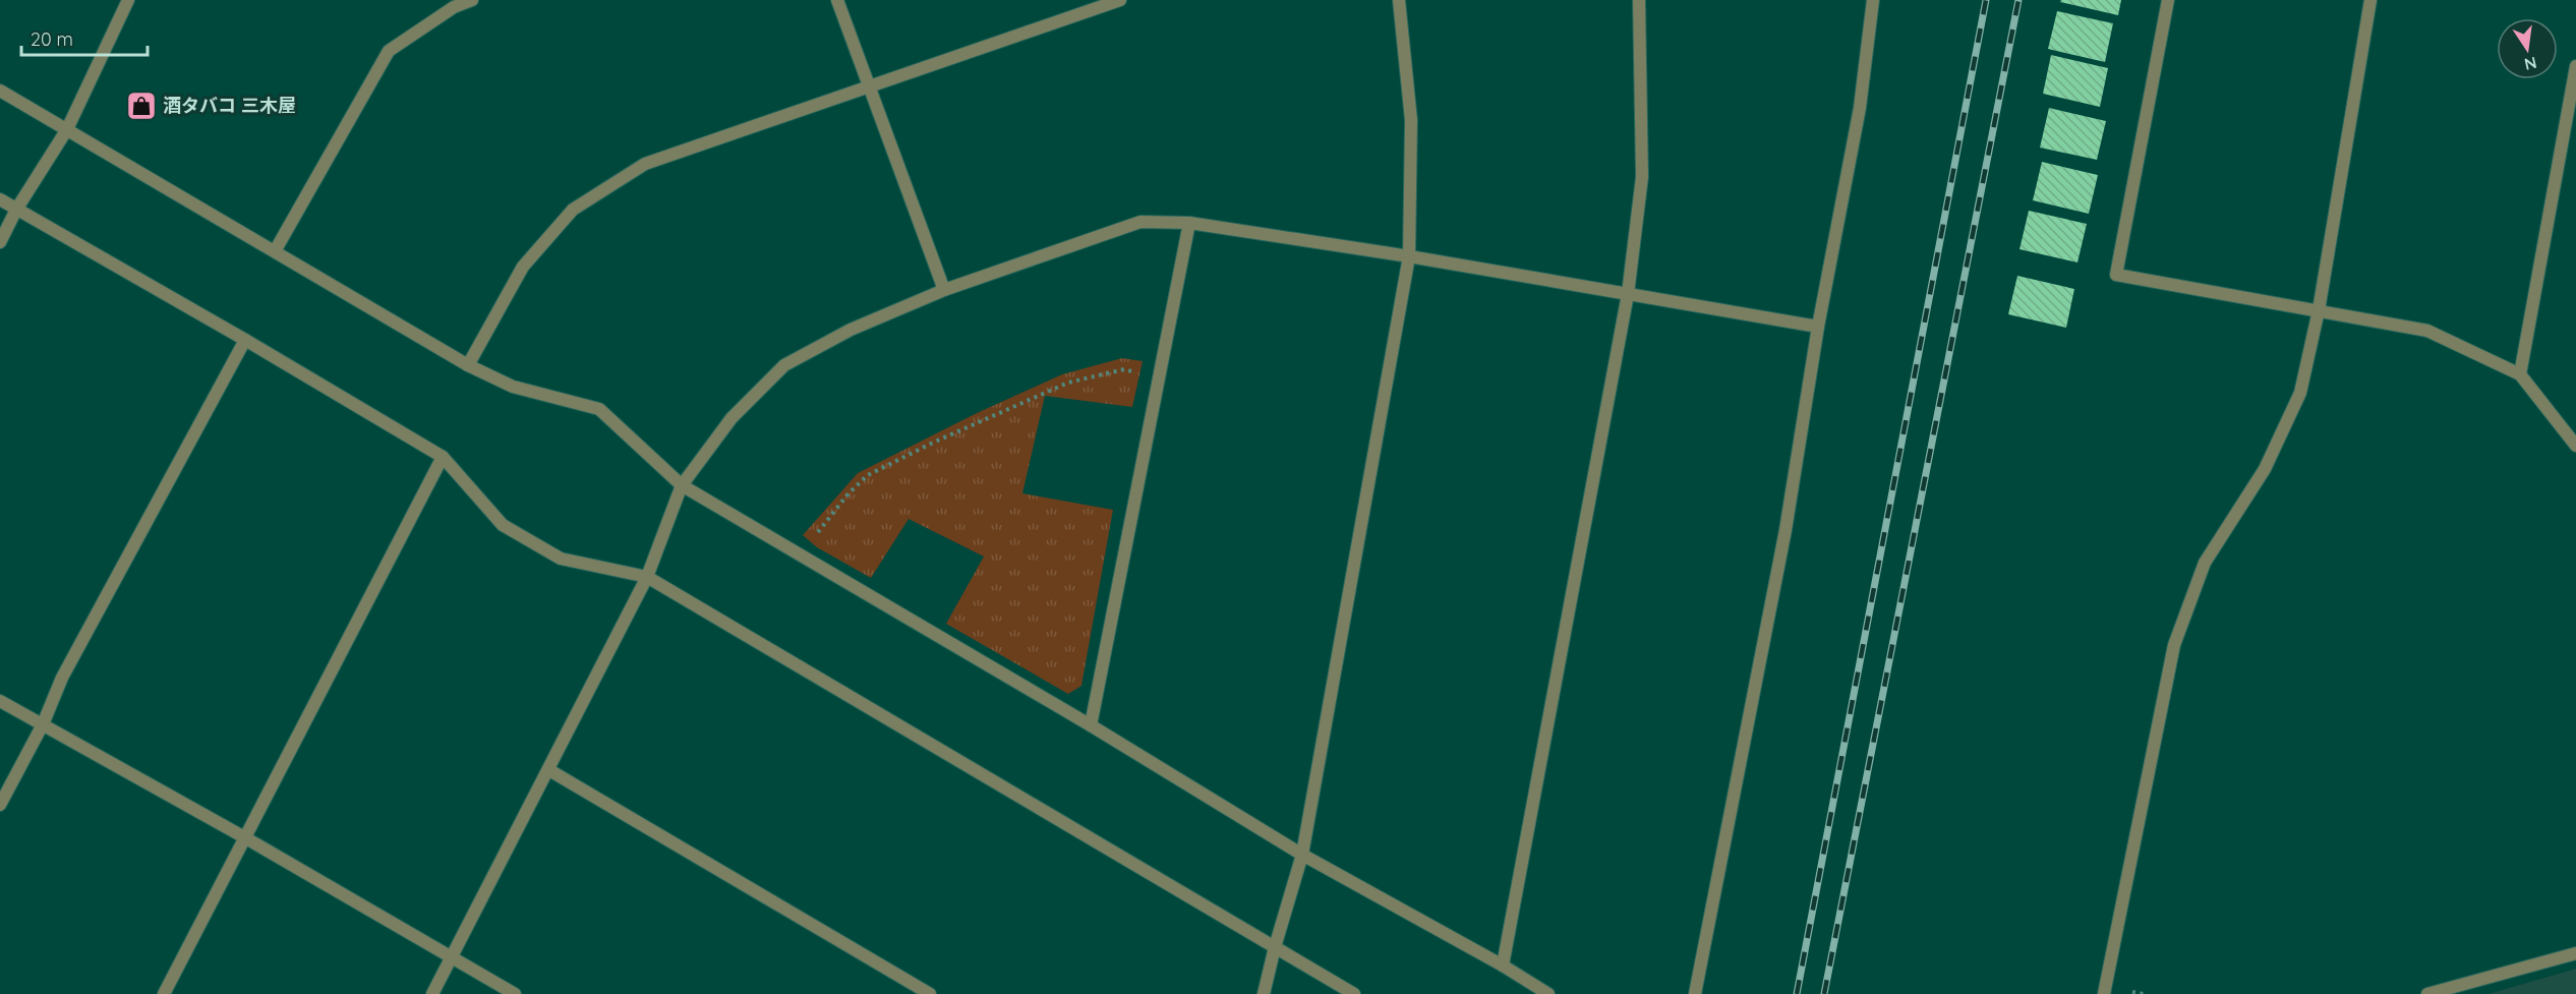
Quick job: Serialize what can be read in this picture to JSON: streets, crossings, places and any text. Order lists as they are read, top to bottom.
{
  "places": {
    "shop": ["酒タバコ 三木屋"]
  },
  "scale_bar": "20 m",
  "north": "bottom"
}
